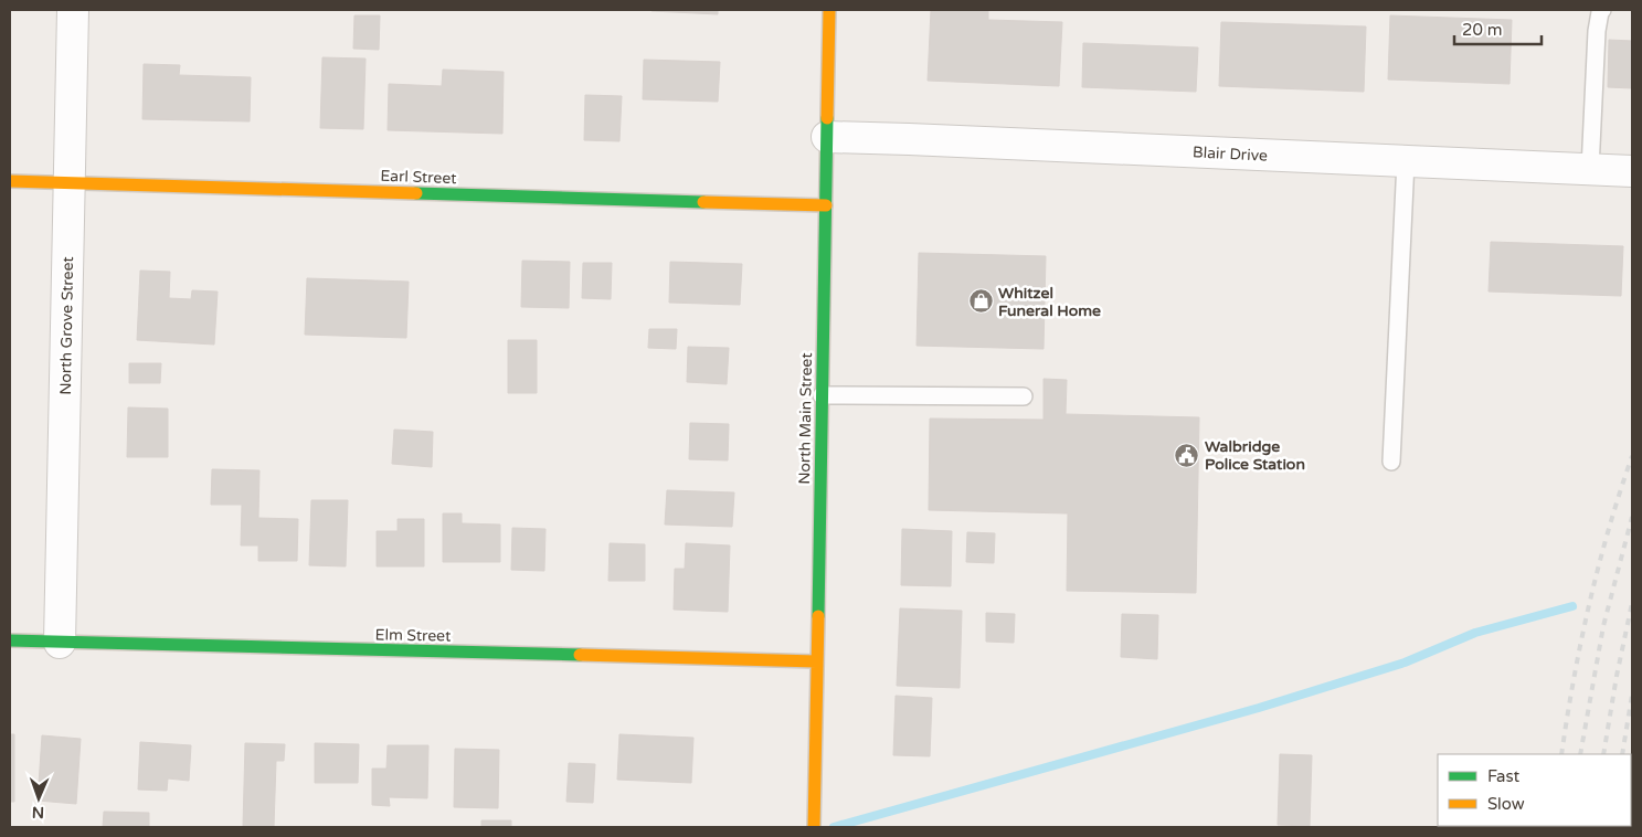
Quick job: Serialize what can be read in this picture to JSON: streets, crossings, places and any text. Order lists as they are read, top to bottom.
{
  "streets": {
    "street": [
      "Blair Drive",
      "Earl Street",
      "North Grove Street",
      "North Main Street",
      "Elm Street"
    ]
  },
  "crossings": [
    ["Blair Drive", "North Main Street"],
    ["Earl Street", "North Grove Street"],
    ["Earl Street", "North Main Street"],
    ["North Grove Street", "Elm Street"],
    ["North Main Street", "Elm Street"]
  ],
  "places": {
    "shop": ["Whitzel Funeral Home"],
    "public building": ["Walbridge Police Station"]
  },
  "legend": ["Fast", "Slow"],
  "scale_bar": "20 m",
  "north": "bottom"
}
